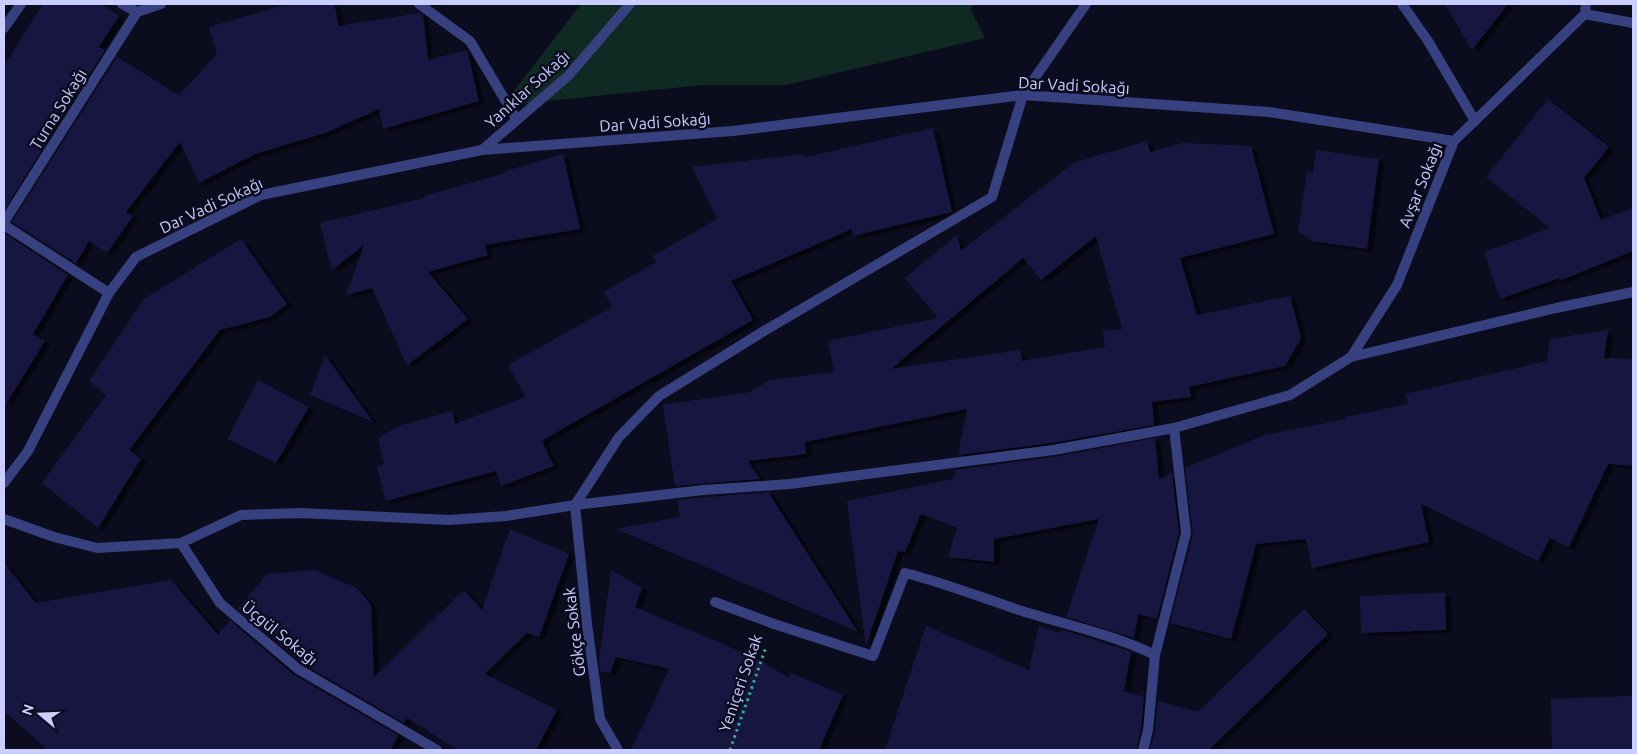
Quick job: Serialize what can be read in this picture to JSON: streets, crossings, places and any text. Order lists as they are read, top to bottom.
{
  "streets": {
    "street": [
      "Dar Vadi Sokağı",
      "Yanıklar Sokağı",
      "Turna Sokağı",
      "Avşar Sokağı",
      "Gökçe Sokak",
      "Üçgül Sokağı"
    ],
    "path": ["Yeniçeri Sokak"]
  },
  "crossings": [
    ["Dar Vadi Sokağı", "Yanıklar Sokağı"],
    ["Dar Vadi Sokağı", "Turna Sokağı"],
    ["Dar Vadi Sokağı", "Avşar Sokağı"]
  ],
  "north": "left"
}
